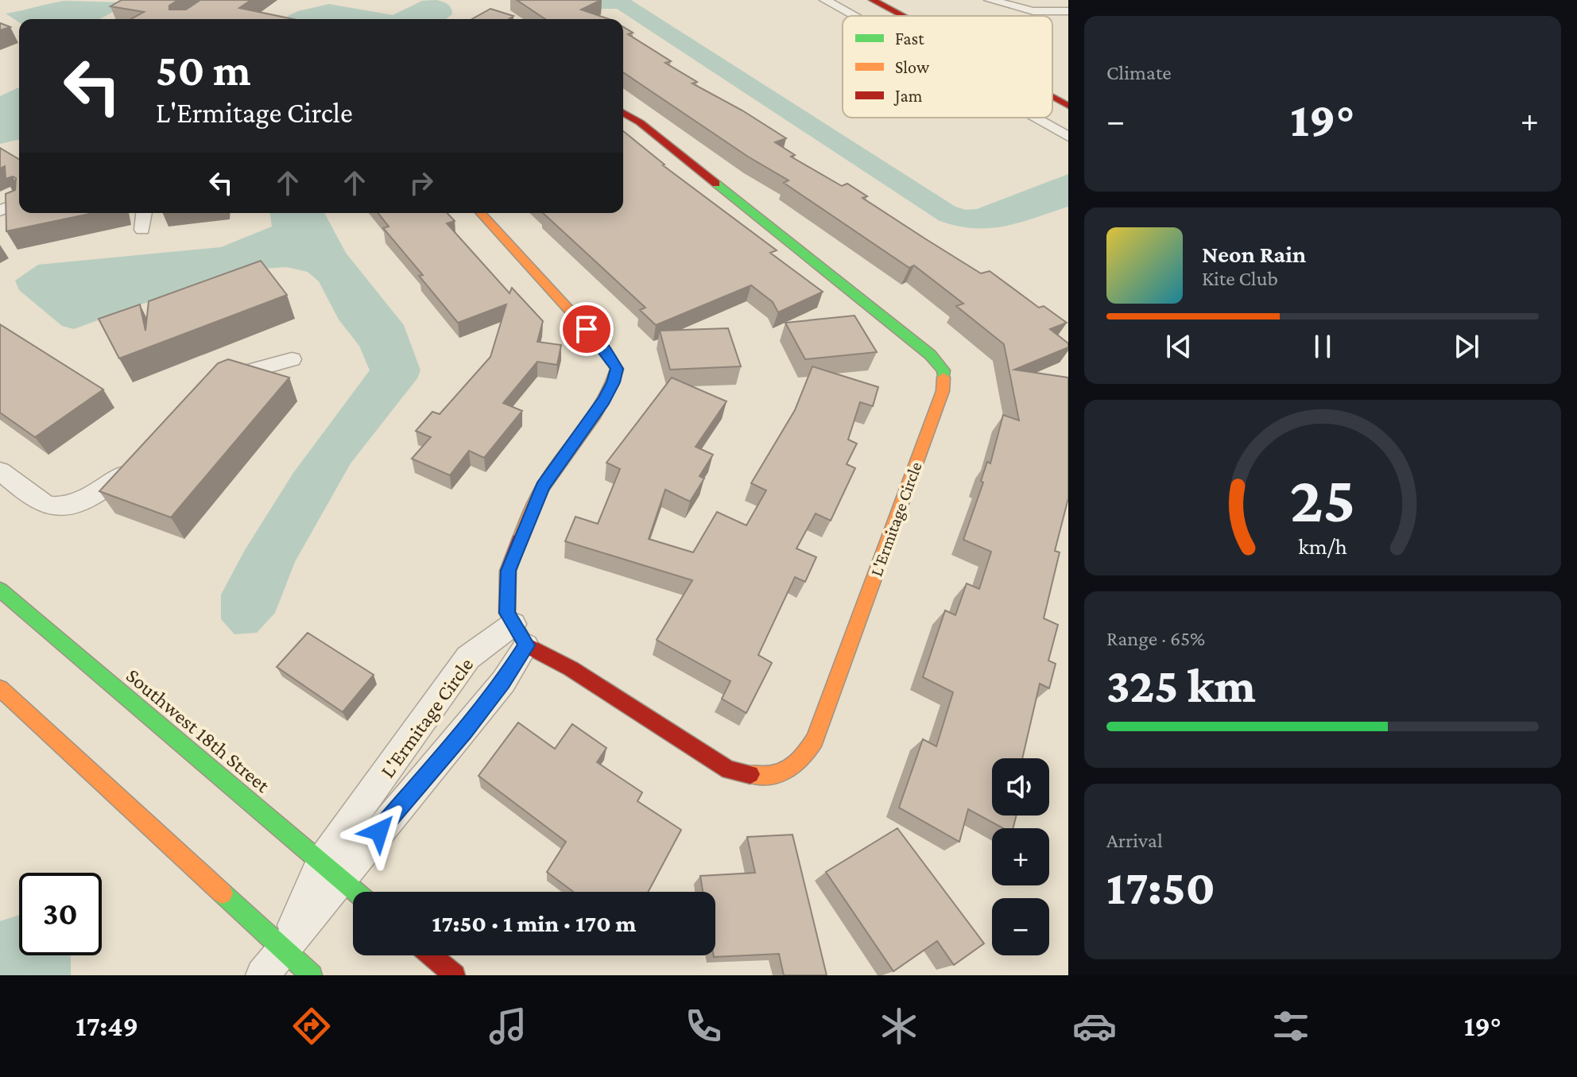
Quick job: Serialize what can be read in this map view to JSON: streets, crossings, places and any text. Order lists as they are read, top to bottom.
{
  "streets": {
    "street": ["L'Ermitage Circle", "Southwest 18th Street"]
  },
  "crossings": [
    ["L'Ermitage Circle", "Southwest 18th Street"]
  ],
  "legend": ["Fast", "Slow", "Jam"],
  "page": {
    "tile": [
      "Climate",
      ["Range · 65%", "325 km"],
      ["Arrival", "17:50"]
    ],
    "turn": ["50 m", "L'Ermitage Circle"],
    "heat": ["−", "19°", "+"],
    "song": ["Neon Rain", "Kite Club"],
    "map_buttons": ["+", "−"],
    "limit": "30",
    "trip": "17:50 · 1 min · 170 m",
    "tabs": ["17:49", "19°"],
    "gauge": ["25", "km/h"]
  }
}
